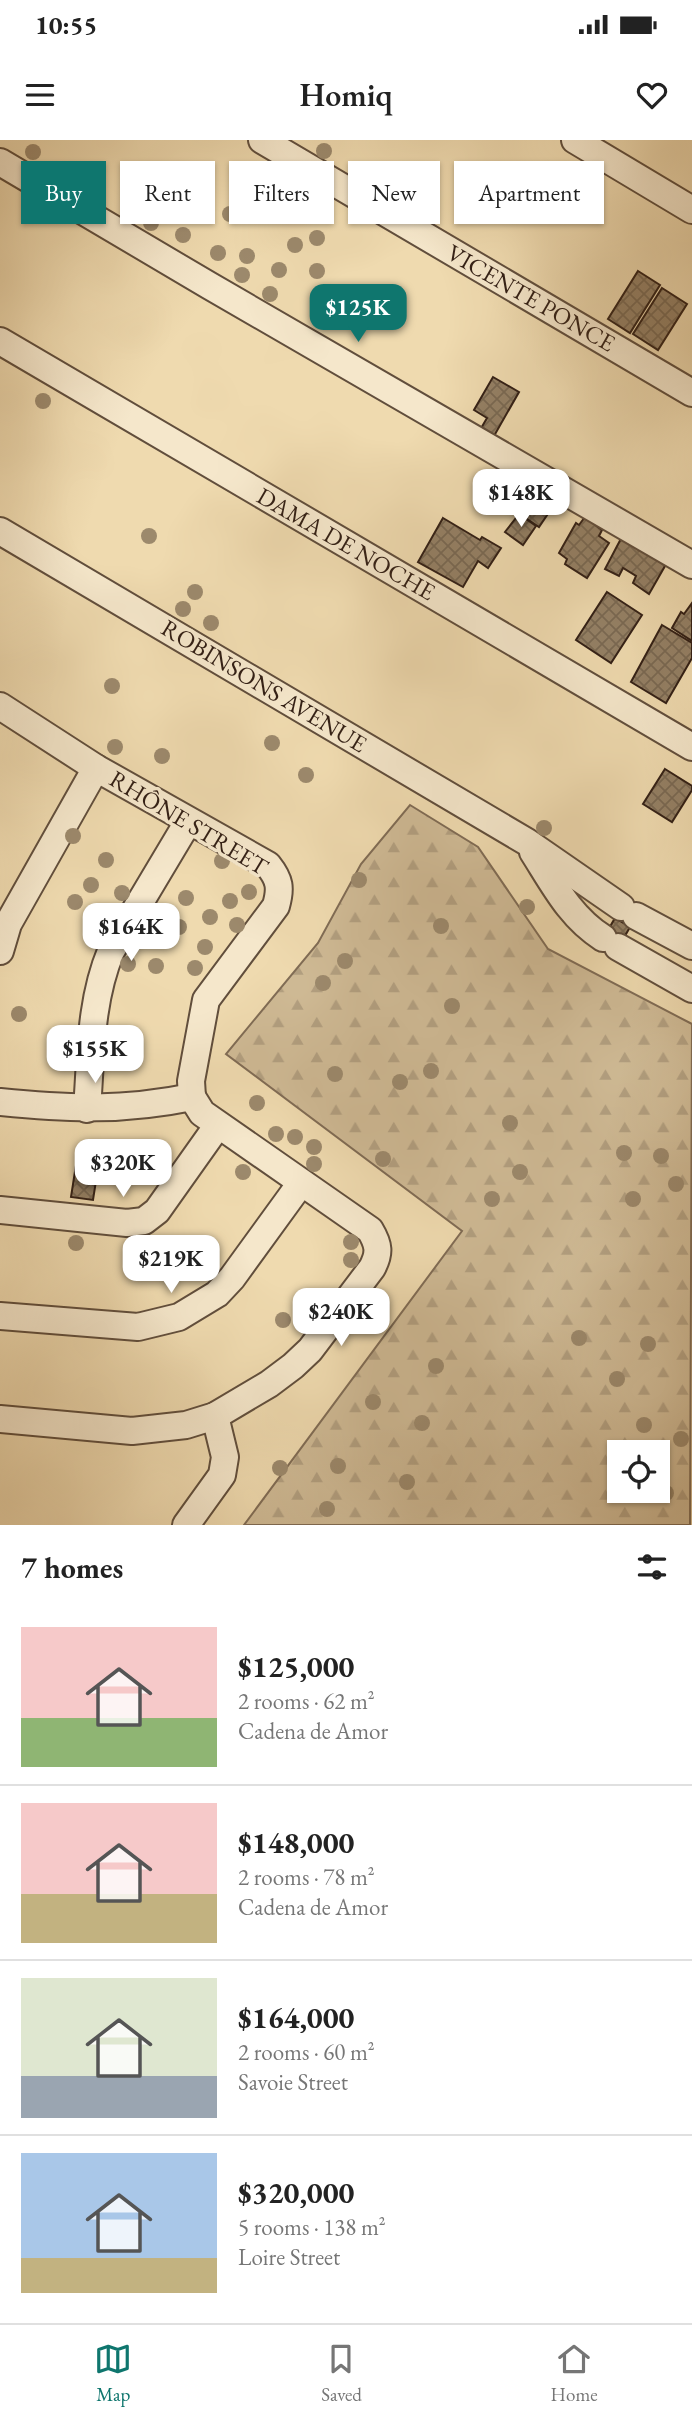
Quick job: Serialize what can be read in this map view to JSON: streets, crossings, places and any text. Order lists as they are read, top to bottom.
{
  "streets": {
    "street": [
      "VICENTE PONCE",
      "DAMA DE NOCHE",
      "ROBINSONS AVENUE",
      "RHÔNE STREET"
    ]
  },
  "page": {
    "status": "10:55",
    "header": "Homiq",
    "chip": [
      "Buy",
      "Rent",
      "Filters",
      "New",
      "Apartment"
    ],
    "price": [
      "$125K",
      "$148K",
      "$164K",
      "$155K",
      "$320K",
      "$219K",
      "$240K"
    ],
    "heading": "7 homes",
    "list": [
      {
        "name": "$125,000",
        "note": "2 rooms · 62 m² · Cadena de Amor"
      },
      {
        "name": "$148,000",
        "note": "2 rooms · 78 m² · Cadena de Amor"
      },
      {
        "name": "$164,000",
        "note": "2 rooms · 60 m² · Savoie Street"
      },
      {
        "name": "$320,000",
        "note": "5 rooms · 138 m² · Loire Street"
      }
    ],
    "tabs": ["Map", "Saved", "Home"]
  }
}
